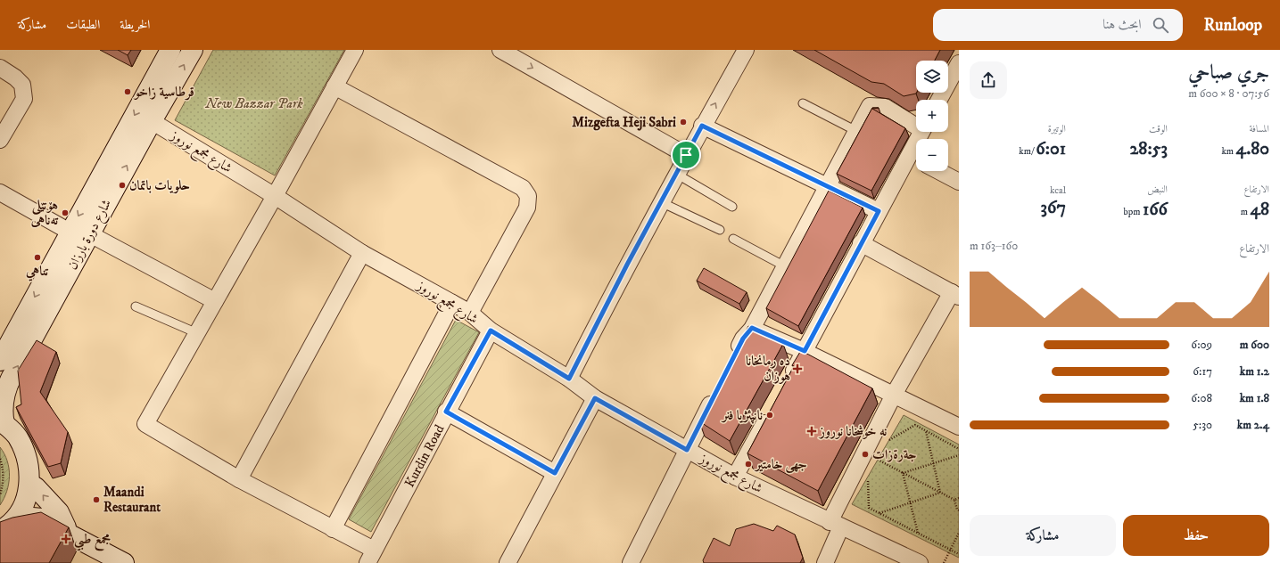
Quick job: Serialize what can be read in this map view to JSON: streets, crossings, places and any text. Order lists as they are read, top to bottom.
{
  "streets": {
    "main road": ["شارع دورة بارزان"],
    "street": ["شارع مجمع نوروز", "Kurdin Road"]
  },
  "crossings": [
    ["شارع مجمع نوروز", "شارع دورة بارزان"],
    ["شارع مجمع نوروز", "Kurdin Road"]
  ],
  "parks": ["New Bazzar Park"],
  "places": {
    "other": [
      "قرطاسية زاخو",
      "Mizgefta Heji Sabri",
      "حلويات باتمان",
      "هۆتێلی تەناهی",
      "تناهي",
      "نانپئژيا فنر",
      "جةرةزات",
      "جهى خامتير",
      "Maandi Restaurant"
    ],
    "health": ["ده رمانخانا هوزان", "نه خوشخانا نوروز", "مجمع طبي"]
  },
  "page": {
    "header": "Runloop",
    "search": "ابحث هنا",
    "nav": ["الخريطة", "الطبقات", "مشاركة"],
    "heading": ["جري صباحي", "07:56 · 8 × 600 m"],
    "map_buttons": ["+", "−"],
    "stats": [
      ["المسافة", "4.80 km"],
      ["الوقت", "28:53"],
      ["الوتيرة", "6:01 /km"],
      ["الارتفاع", "48 m"],
      ["النبض", "166 bpm"],
      ["kcal", "367"]
    ],
    "chart": ["الارتفاع", "160–163 m"],
    "list": [
      {
        "name": "600 m",
        "note": "6:09"
      },
      {
        "name": "1.2 km",
        "note": "6:17"
      },
      {
        "name": "1.8 km",
        "note": "6:08"
      },
      {
        "name": "2.4 km",
        "note": "5:30"
      }
    ],
    "buttons": ["حفظ", "مشاركة"]
  }
}
